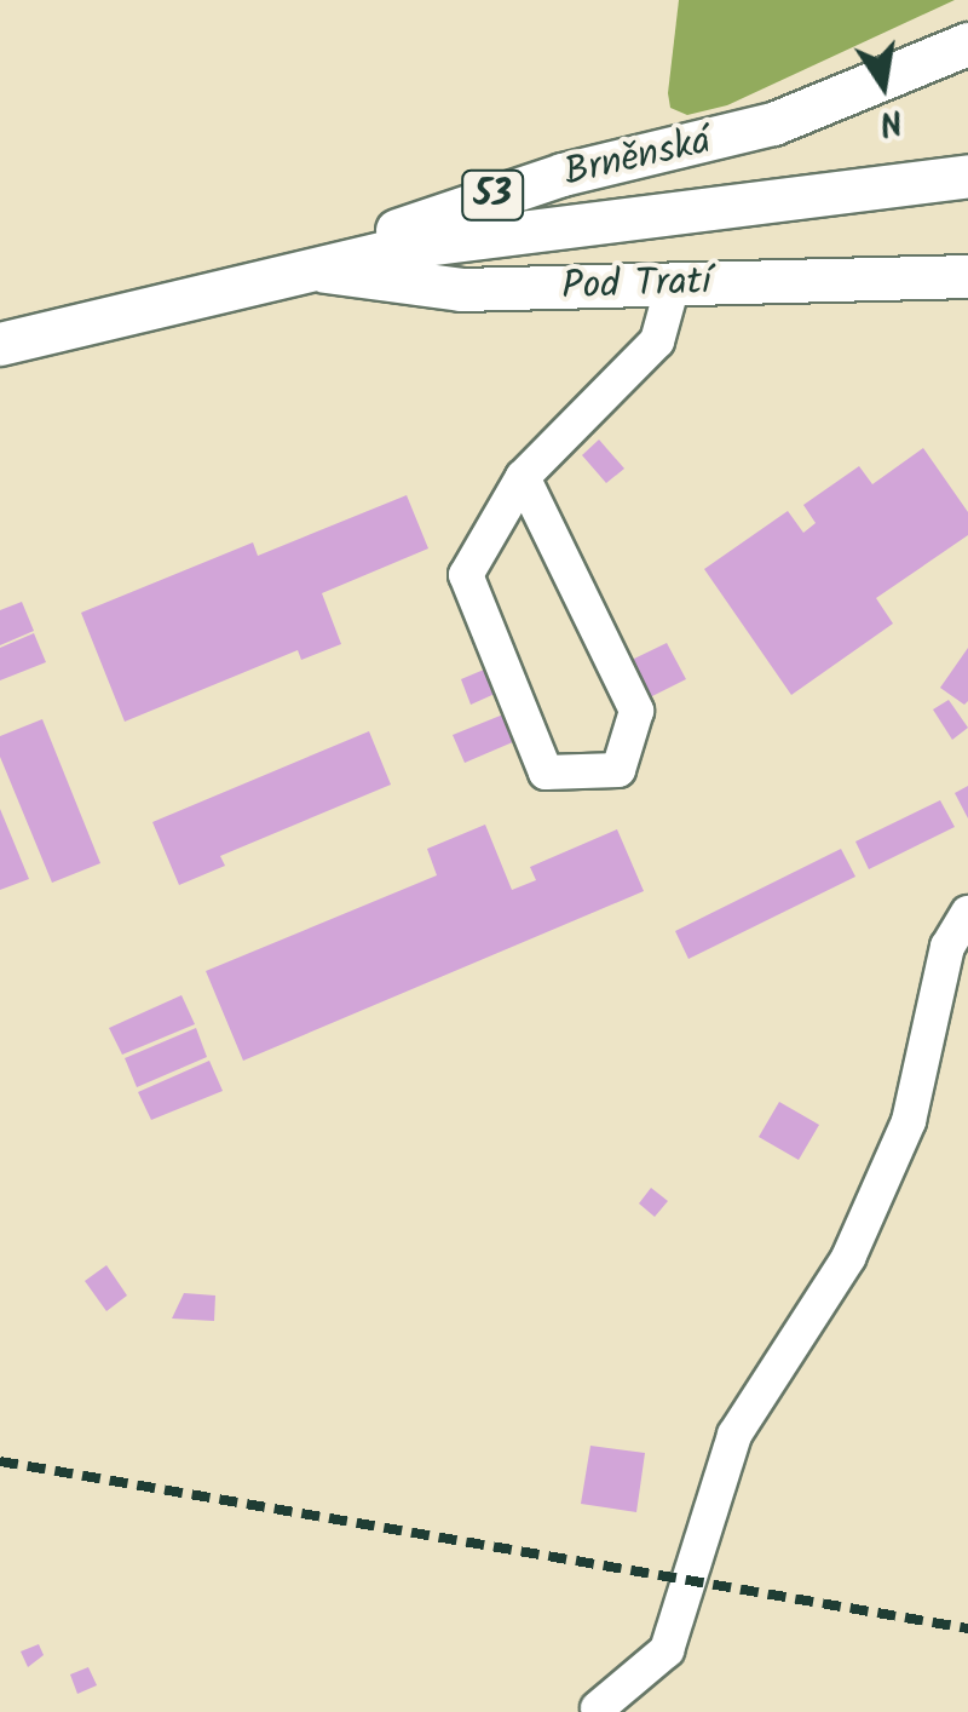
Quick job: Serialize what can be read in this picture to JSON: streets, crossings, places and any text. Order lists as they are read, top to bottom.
{
  "streets": {
    "main road": ["Brněnská", "53", "Pod Tratí"]
  },
  "crossings": [
    ["Brněnská", "53"],
    ["Brněnská", "Pod Tratí"],
    ["53", "Pod Tratí"]
  ],
  "north": "bottom"
}
